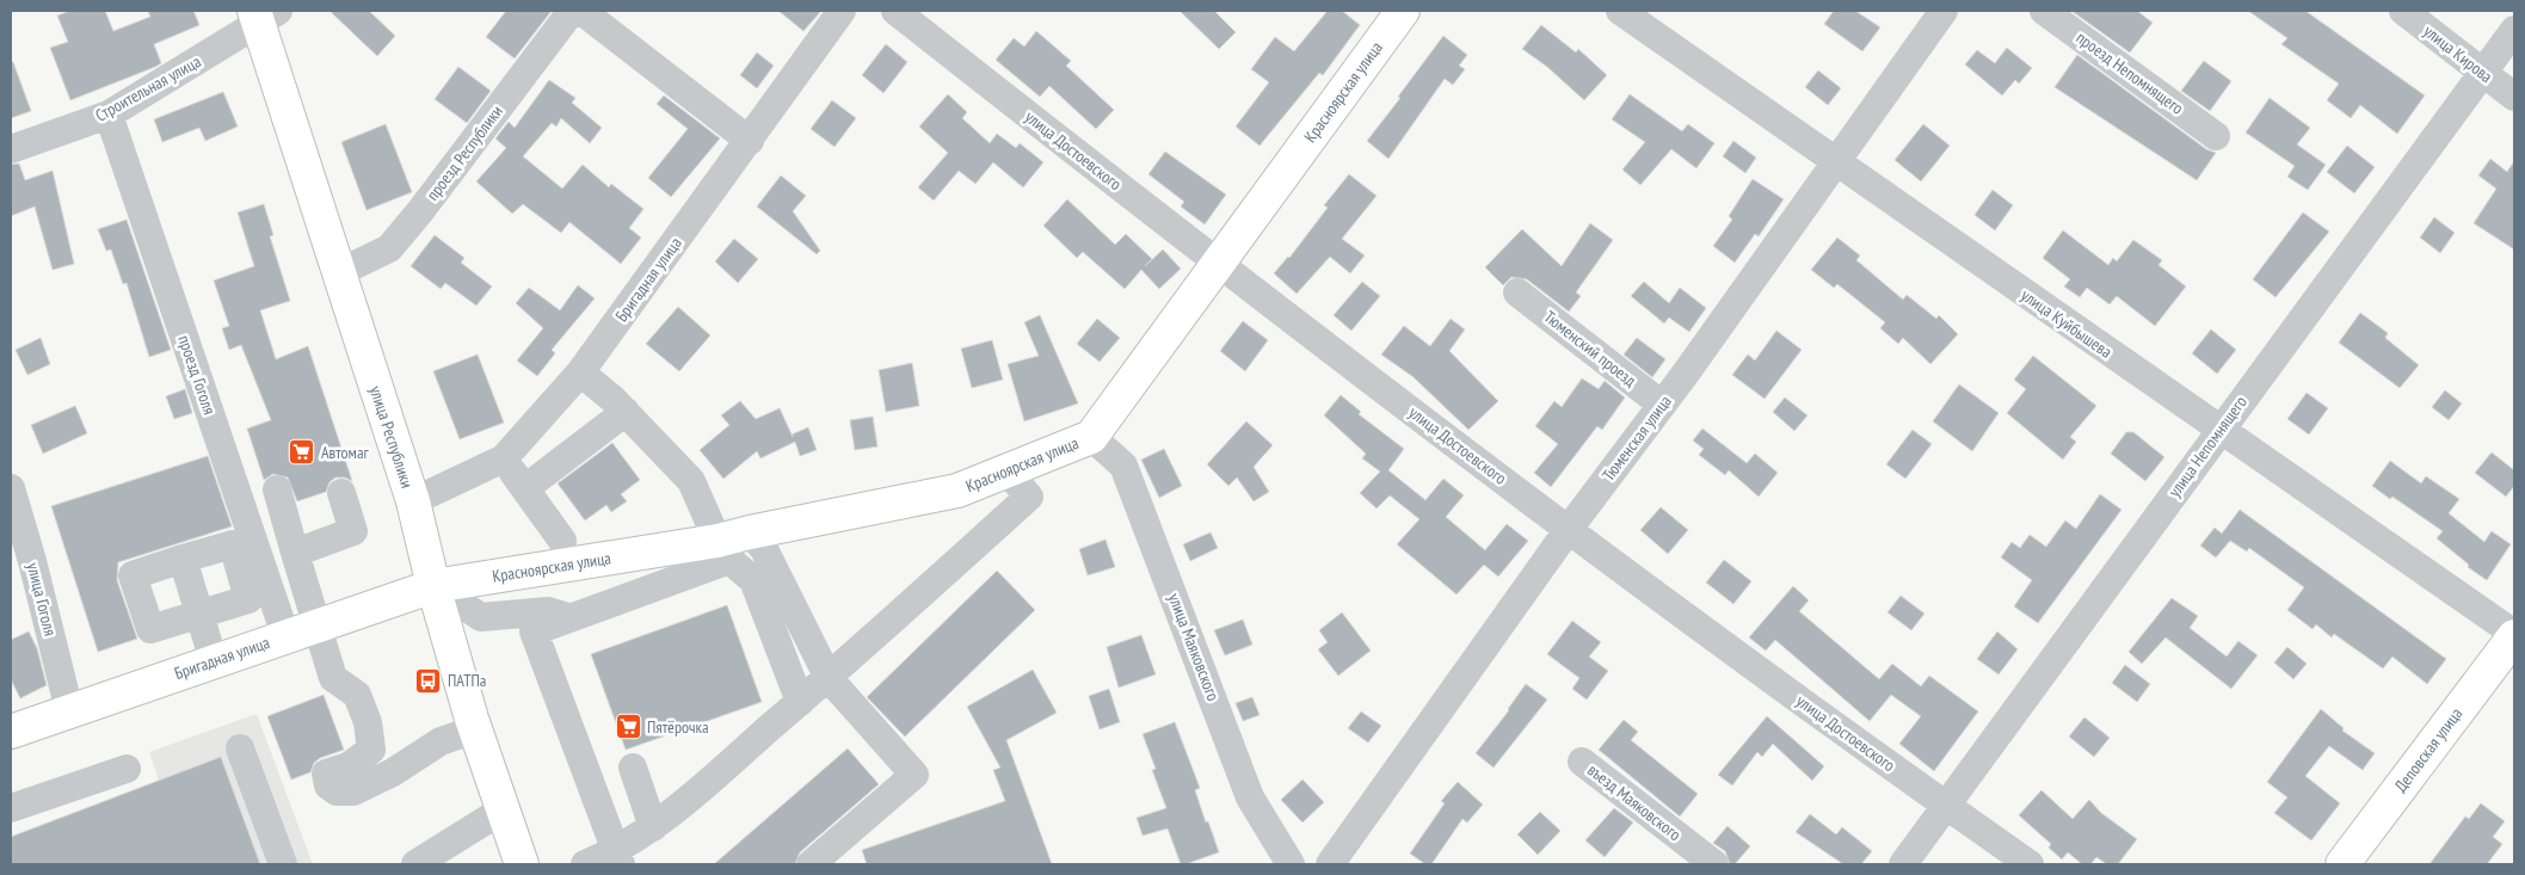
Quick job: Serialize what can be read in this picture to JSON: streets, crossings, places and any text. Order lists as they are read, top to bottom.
{
  "streets": {
    "main road": [
      "Красноярская улица",
      "Бригадная улица",
      "улица Республики",
      "Деповская улица"
    ],
    "street": [
      "улица Кирова",
      "проезд Непомнящего",
      "Строительная улица",
      "улица Достоевского",
      "проезд Республики",
      "улица Куйбышева",
      "Тюменский проезд",
      "проезд Гоголя",
      "Тюменская улица",
      "улица Непомнящего",
      "улица Гоголя",
      "улица Маяковского",
      "въезд Маяковского"
    ]
  },
  "crossings": [
    ["улица Кирова", "улица Непомнящего"],
    ["Строительная улица", "проезд Гоголя"],
    ["Строительная улица", "улица Республики"],
    ["Красноярская улица", "улица Достоевского"],
    ["Красноярская улица", "Бригадная улица"],
    ["Красноярская улица", "улица Республики"],
    ["Красноярская улица", "улица Маяковского"],
    ["улица Достоевского", "Тюменская улица"],
    ["улица Достоевского", "улица Непомнящего"],
    ["проезд Республики", "улица Республики"],
    ["Бригадная улица", "проезд Гоголя"],
    ["Бригадная улица", "улица Республики"],
    ["Бригадная улица", "улица Гоголя"],
    ["улица Куйбышева", "Тюменская улица"],
    ["улица Куйбышева", "улица Непомнящего"],
    ["улица Куйбышева", "Деповская улица"],
    ["Тюменский проезд", "Тюменская улица"]
  ],
  "places": {
    "supermarket": ["Автомаг", "Пятёрочка"],
    "bus stop": ["ПАТПа"]
  }
}
